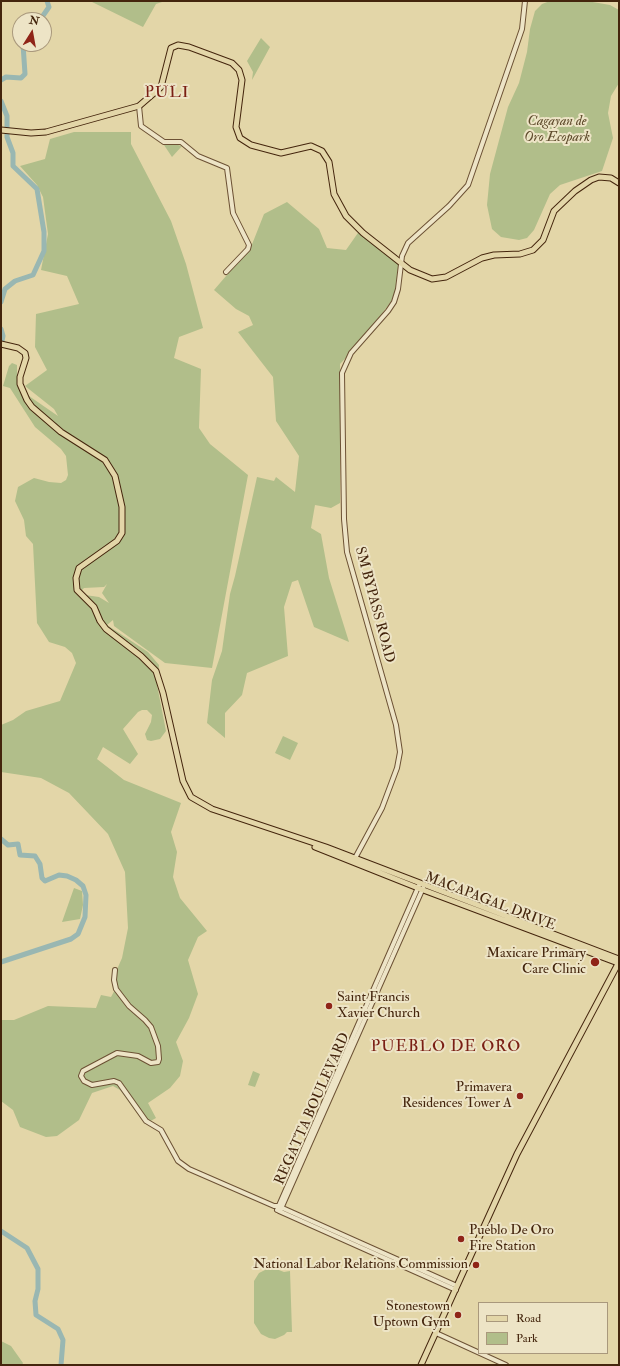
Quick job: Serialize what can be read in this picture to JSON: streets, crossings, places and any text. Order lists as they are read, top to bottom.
{
  "streets": {
    "main road": ["MACAPAGAL DRIVE"],
    "street": ["SM BYPASS ROAD", "REGATTA BOULEVARD"]
  },
  "crossings": [
    ["SM BYPASS ROAD", "MACAPAGAL DRIVE"],
    ["MACAPAGAL DRIVE", "REGATTA BOULEVARD"]
  ],
  "districts": ["PULI", "PUEBLO DE ORO"],
  "parks": ["Cagayan de Oro Ecopark"],
  "places": [
    "Maxicare Primary Care Clinic",
    "Saint Francis Xavier Church",
    "Primavera Residences Tower A",
    "Pueblo De Oro Fire Station",
    "National Labor Relations Commission",
    "Stonestown Uptown Gym"
  ],
  "legend": ["Road", "Park"],
  "north": "top"
}
